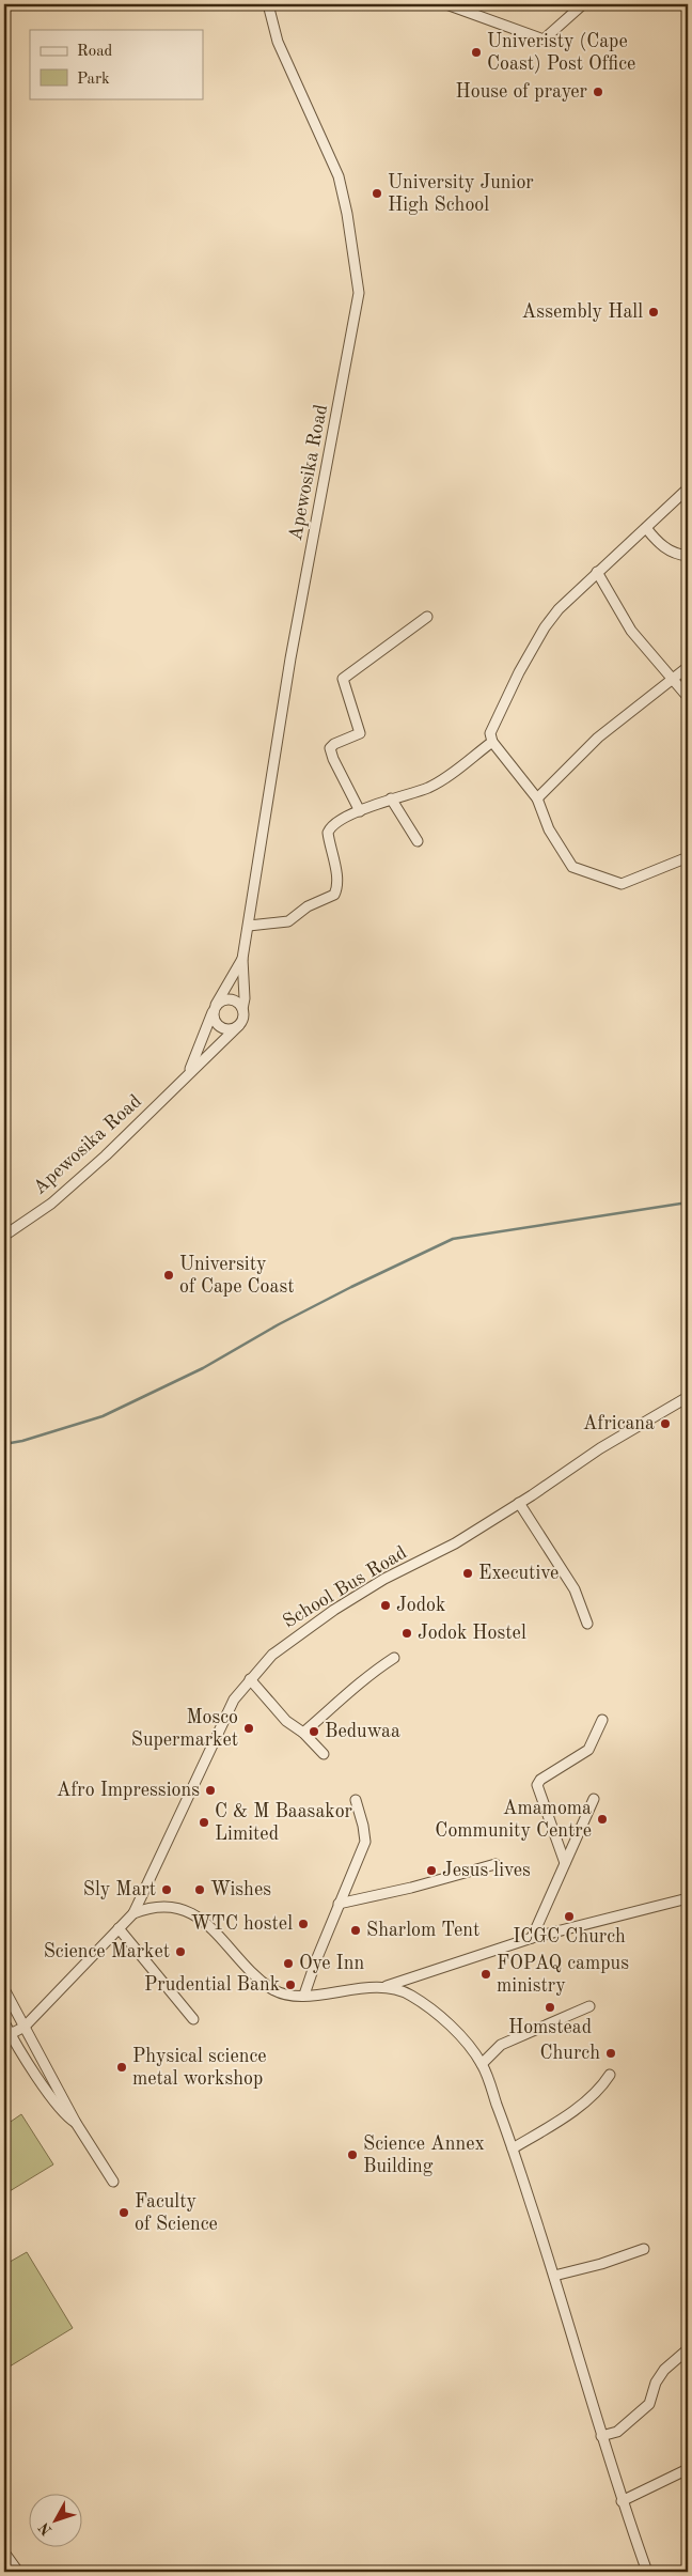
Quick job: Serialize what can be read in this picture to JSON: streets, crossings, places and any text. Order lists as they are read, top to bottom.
{
  "streets": {
    "street": ["Apewosika Road", "School Bus Road"]
  },
  "places": [
    "Univeristy (Cape Coast) Post Office",
    "House of prayer",
    "University Junior High School",
    "Assembly Hall",
    "University of Cape Coast",
    "Africana",
    "Executive",
    "Jodok",
    "Jodok Hostel",
    "Mosco Supermarket",
    "Beduwaa",
    "Afro Impressions",
    "Amamoma Community Centre",
    "C & M Baasakor Limited",
    "Jesus lives",
    "Sly Mart",
    "Wishes",
    "ICGC Church",
    "WTC hostel",
    "Sharlom Tent",
    "Science Market",
    "Oye Inn",
    "FOPAQ campus ministry",
    "Prudential Bank",
    "Homstead",
    "Church",
    "Physical science metal workshop",
    "Science Annex Building",
    "Faculty of Science"
  ],
  "legend": ["Road", "Park"],
  "north": "bottom left"
}
